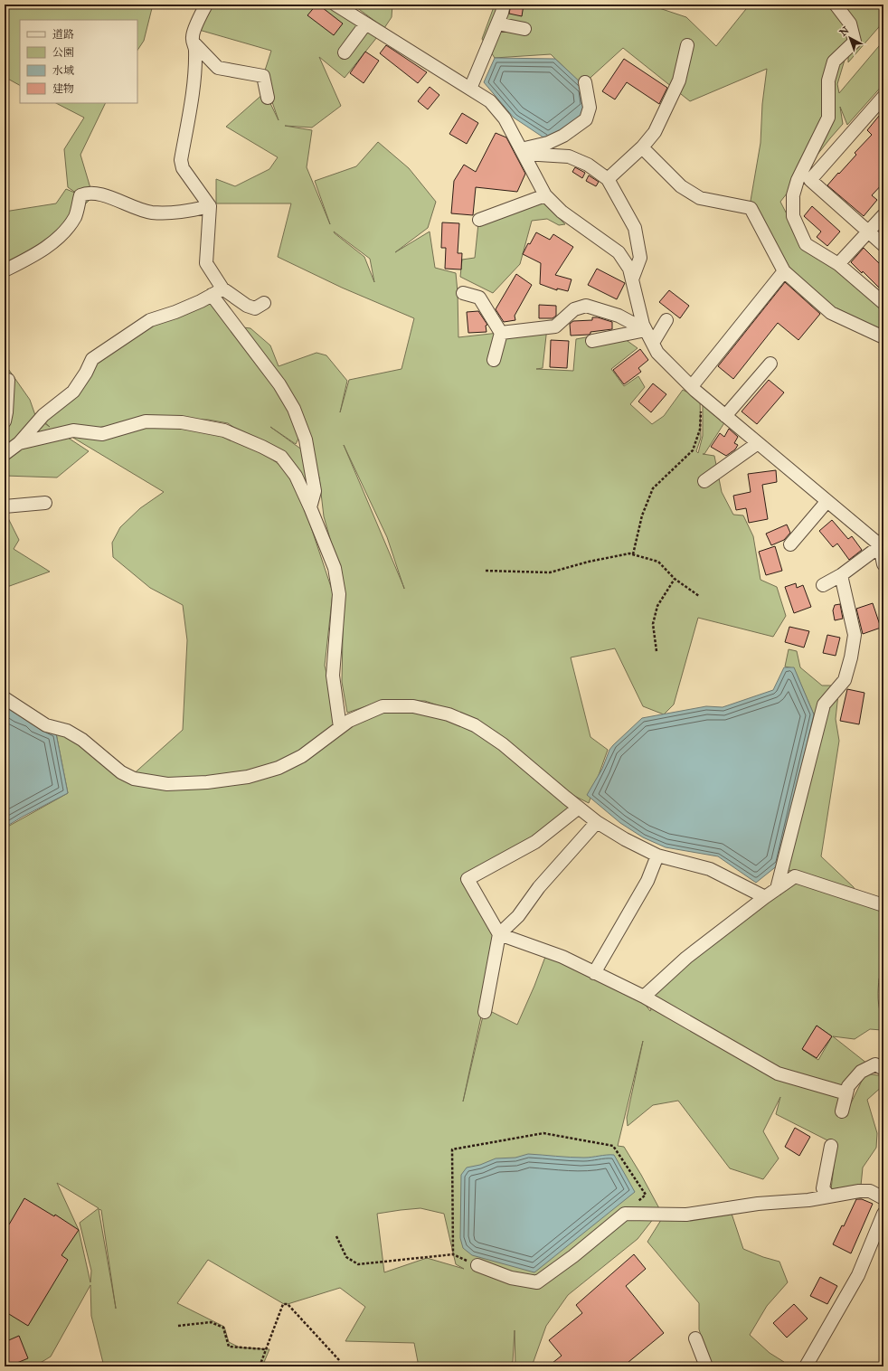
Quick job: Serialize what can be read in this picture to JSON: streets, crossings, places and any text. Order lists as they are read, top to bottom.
{
  "legend": [
    "道路",
    "公園",
    "水域",
    "建物"
  ],
  "north": "top left"
}
